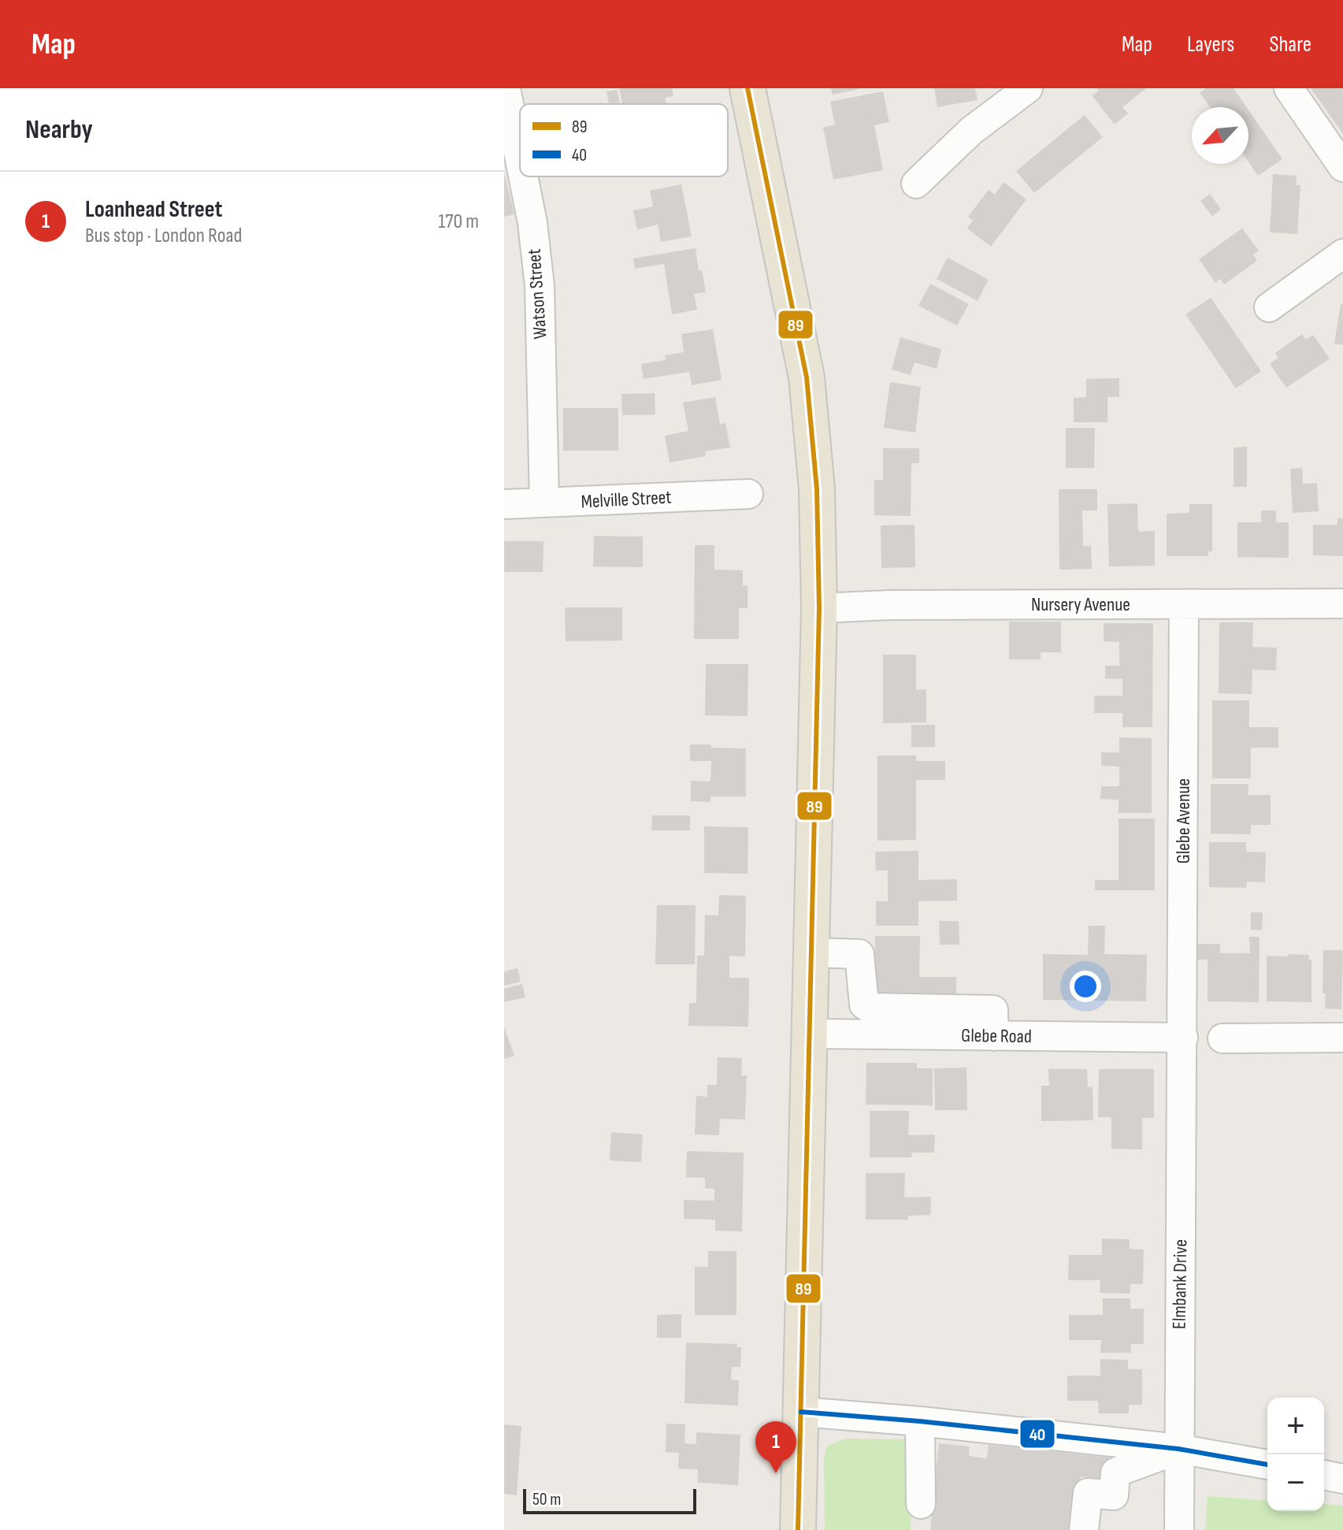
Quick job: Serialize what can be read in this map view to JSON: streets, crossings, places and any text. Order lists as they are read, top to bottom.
{
  "streets": {
    "street": [
      "Watson Street",
      "Melville Street",
      "Nursery Avenue",
      "Glebe Avenue",
      "Glebe Road",
      "Elmbank Drive"
    ]
  },
  "crossings": [
    ["Watson Street", "Melville Street"],
    ["Nursery Avenue", "Glebe Avenue"],
    ["Glebe Avenue", "Glebe Road"],
    ["Glebe Avenue", "Elmbank Drive"],
    ["Glebe Road", "Elmbank Drive"]
  ],
  "lines": ["transit line 89", "transit line 40"],
  "legend": ["89", "40"],
  "scale_bar": "50 m",
  "north": "bottom left",
  "page": {
    "header": "Map",
    "nav": ["Map", "Layers", "Share"],
    "heading": "Nearby",
    "list": [
      {
        "mark": "1",
        "name": "Loanhead Street",
        "note": "Bus stop · London Road",
        "value": "170 m"
      }
    ],
    "map_buttons": ["+", "−"],
    "pins": "1",
    "scale": "50 m"
  }
}
